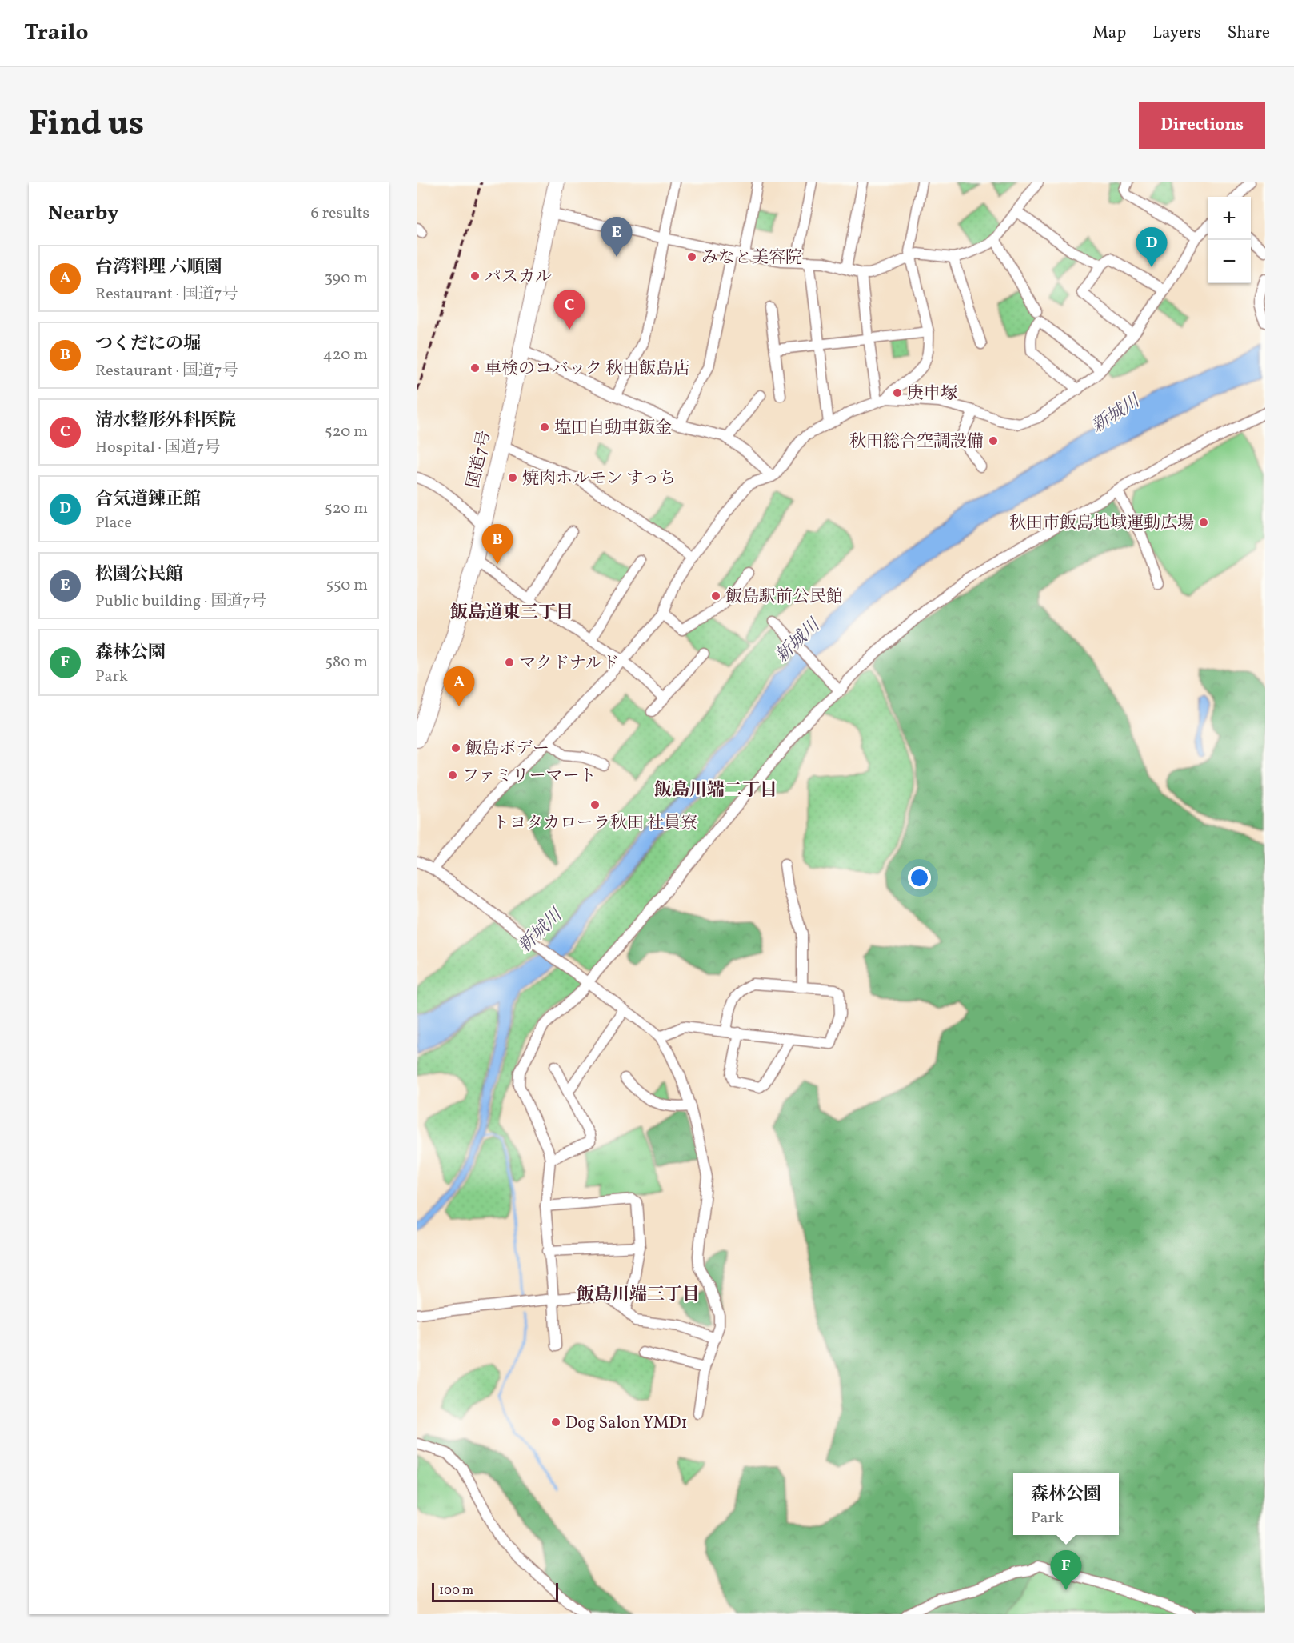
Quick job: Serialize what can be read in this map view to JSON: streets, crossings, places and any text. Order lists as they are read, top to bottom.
{
  "streets": {
    "highway": ["国道7号"]
  },
  "districts": ["飯島道東三丁目", "飯島川端二丁目", "飯島川端三丁目"],
  "water": ["新城川"],
  "places": [
    "みなと美容院",
    "パスカル",
    "車検のコバック 秋田飯島店",
    "庚申塚",
    "塩田自動車鈑金",
    "秋田総合空調設備",
    "焼肉ホルモン すっち",
    "秋田市飯島地域運動広場",
    "飯島駅前公民館",
    "マクドナルド",
    "飯島ボデー",
    "ファミリーマート",
    "トヨタカローラ秋田 社員寮",
    "Dog Salon YMD1"
  ],
  "scale_bar": "100 m",
  "page": {
    "header": "Trailo",
    "nav": ["Map", "Layers", "Share"],
    "title": "Find us",
    "buttons": "Directions",
    "heading": ["Nearby", "6 results"],
    "map_buttons": ["+", "−"],
    "pins": [
      "E",
      "D",
      "C",
      "B",
      "A",
      "F"
    ],
    "list": [
      {
        "mark": "A",
        "name": "台湾料理 六順園",
        "note": "Restaurant · 国道7号",
        "value": "390 m"
      },
      {
        "mark": "B",
        "name": "つくだにの堀",
        "note": "Restaurant · 国道7号",
        "value": "420 m"
      },
      {
        "mark": "C",
        "name": "清水整形外科医院",
        "note": "Hospital · 国道7号",
        "value": "520 m"
      },
      {
        "mark": "D",
        "name": "合気道錬正館",
        "note": "Place",
        "value": "520 m"
      },
      {
        "mark": "E",
        "name": "松園公民館",
        "note": "Public building · 国道7号",
        "value": "550 m"
      },
      {
        "mark": "F",
        "name": "森林公園",
        "note": "Park",
        "value": "580 m"
      }
    ],
    "popup": ["森林公園", "Park"],
    "scale": "100 m"
  }
}
